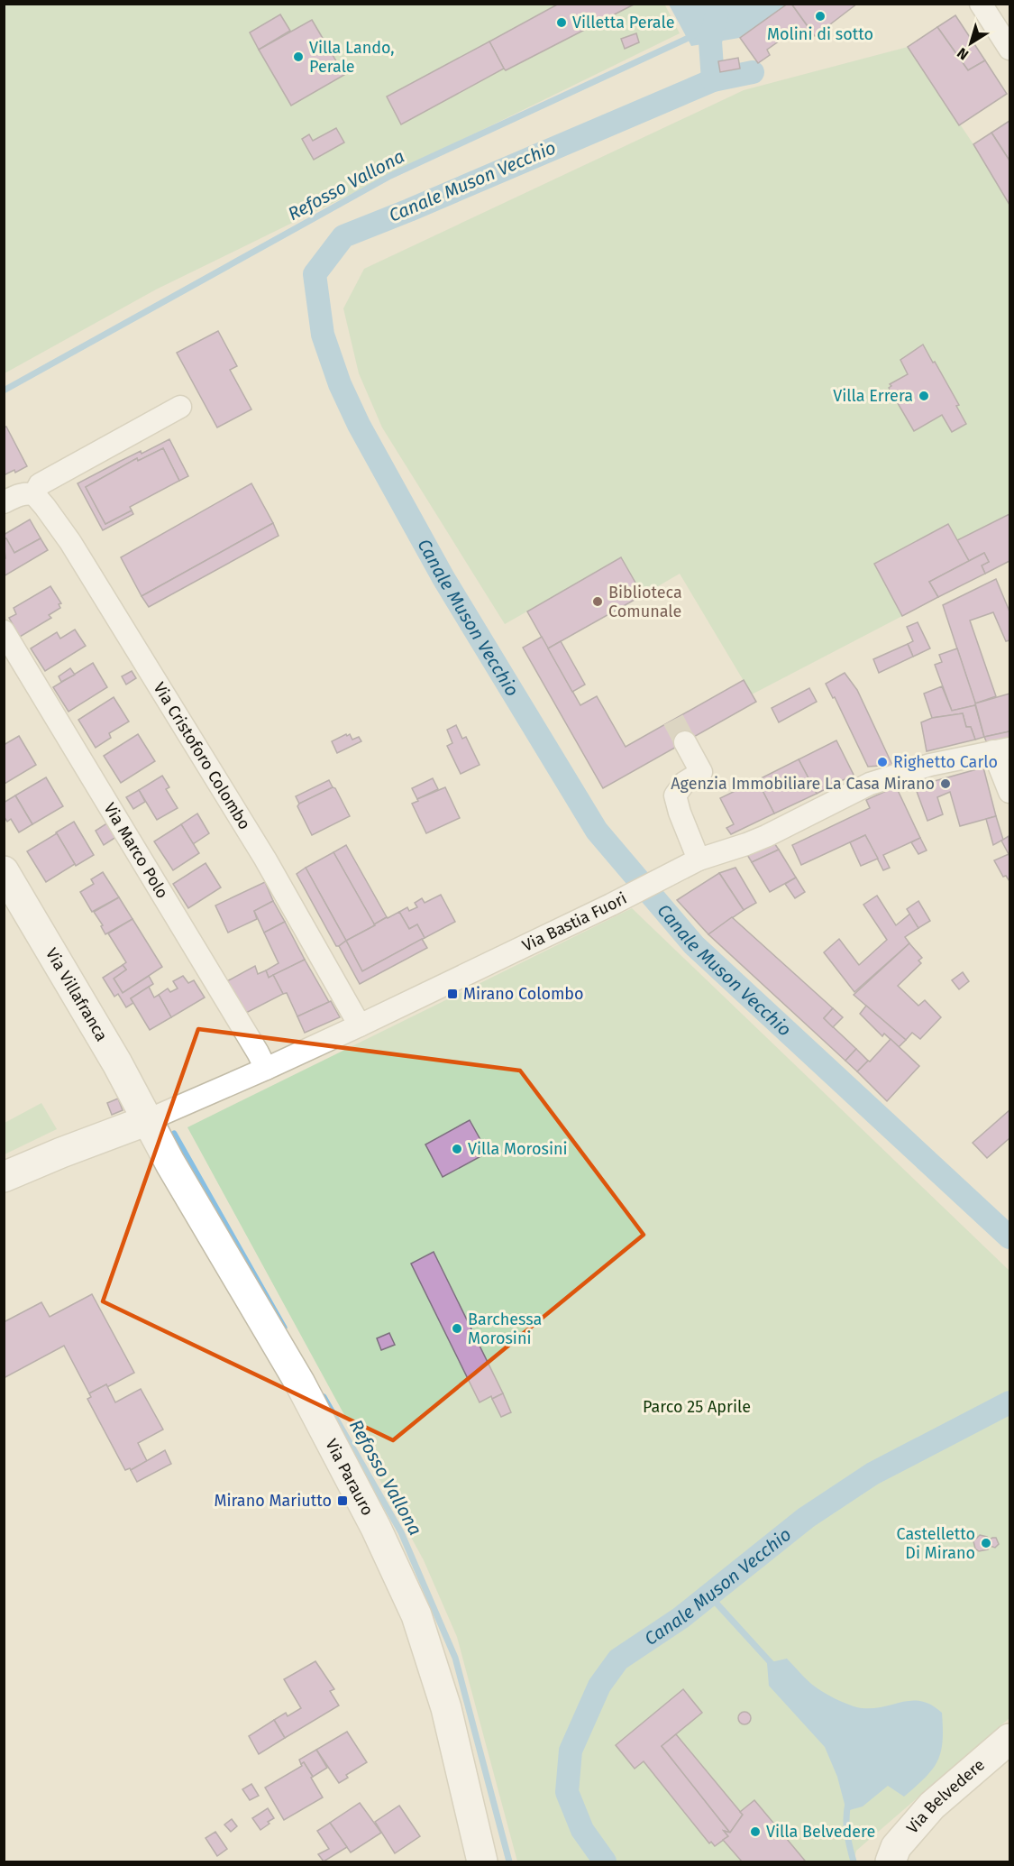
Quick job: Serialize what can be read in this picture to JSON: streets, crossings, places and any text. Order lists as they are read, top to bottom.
{
  "streets": {
    "main road": ["Via Villafranca", "Via Parauro", "Via Belvedere"],
    "street": ["Via Cristoforo Colombo", "Via Marco Polo", "Via Bastia Fuori"]
  },
  "crossings": [
    ["Via Cristoforo Colombo", "Via Bastia Fuori"],
    ["Via Marco Polo", "Via Bastia Fuori"],
    ["Via Bastia Fuori", "Via Villafranca"],
    ["Via Bastia Fuori", "Via Parauro"],
    ["Via Villafranca", "Via Parauro"]
  ],
  "water": ["Canale Muson Vecchio", "Refosso Vallona"],
  "parks": ["Parco 25 Aprile"],
  "places": {
    "other": [
      "Molini di sotto",
      "Villetta Perale",
      "Villa Lando, Perale",
      "Villa Errera",
      "Biblioteca Comunale",
      "Righetto Carlo",
      "Agenzia Immobiliare La Casa Mirano",
      "Villa Morosini",
      "Barchessa Morosini",
      "Castelletto Di Mirano",
      "Villa Belvedere"
    ],
    "transit": ["Mirano Colombo", "Mirano Mariutto"]
  },
  "north": "bottom left"
}
